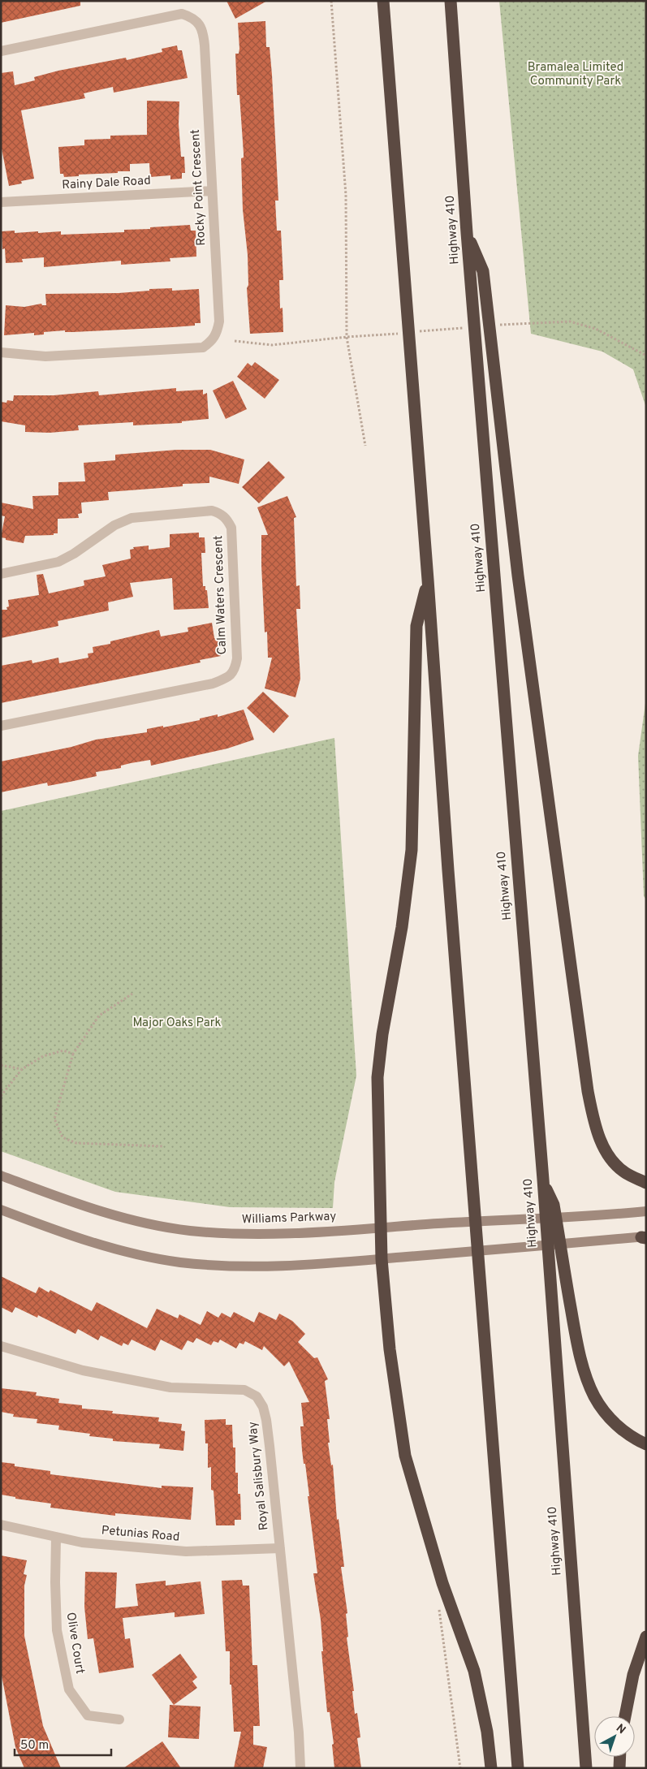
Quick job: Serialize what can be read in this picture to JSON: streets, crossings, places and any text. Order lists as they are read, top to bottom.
{
  "streets": {
    "highway": ["Highway 410"],
    "main road": ["Williams Parkway"],
    "street": [
      "Rainy Dale Road",
      "Rocky Point Crescent",
      "Calm Waters Crescent",
      "Royal Salisbury Way",
      "Petunias Road",
      "Olive Court"
    ]
  },
  "crossings": [
    ["Rainy Dale Road", "Rocky Point Crescent"],
    ["Royal Salisbury Way", "Petunias Road"],
    ["Petunias Road", "Olive Court"]
  ],
  "parks": ["Bramalea Limited Community Park", "Major Oaks Park"],
  "scale_bar": "50 m",
  "north": "top right"
}
